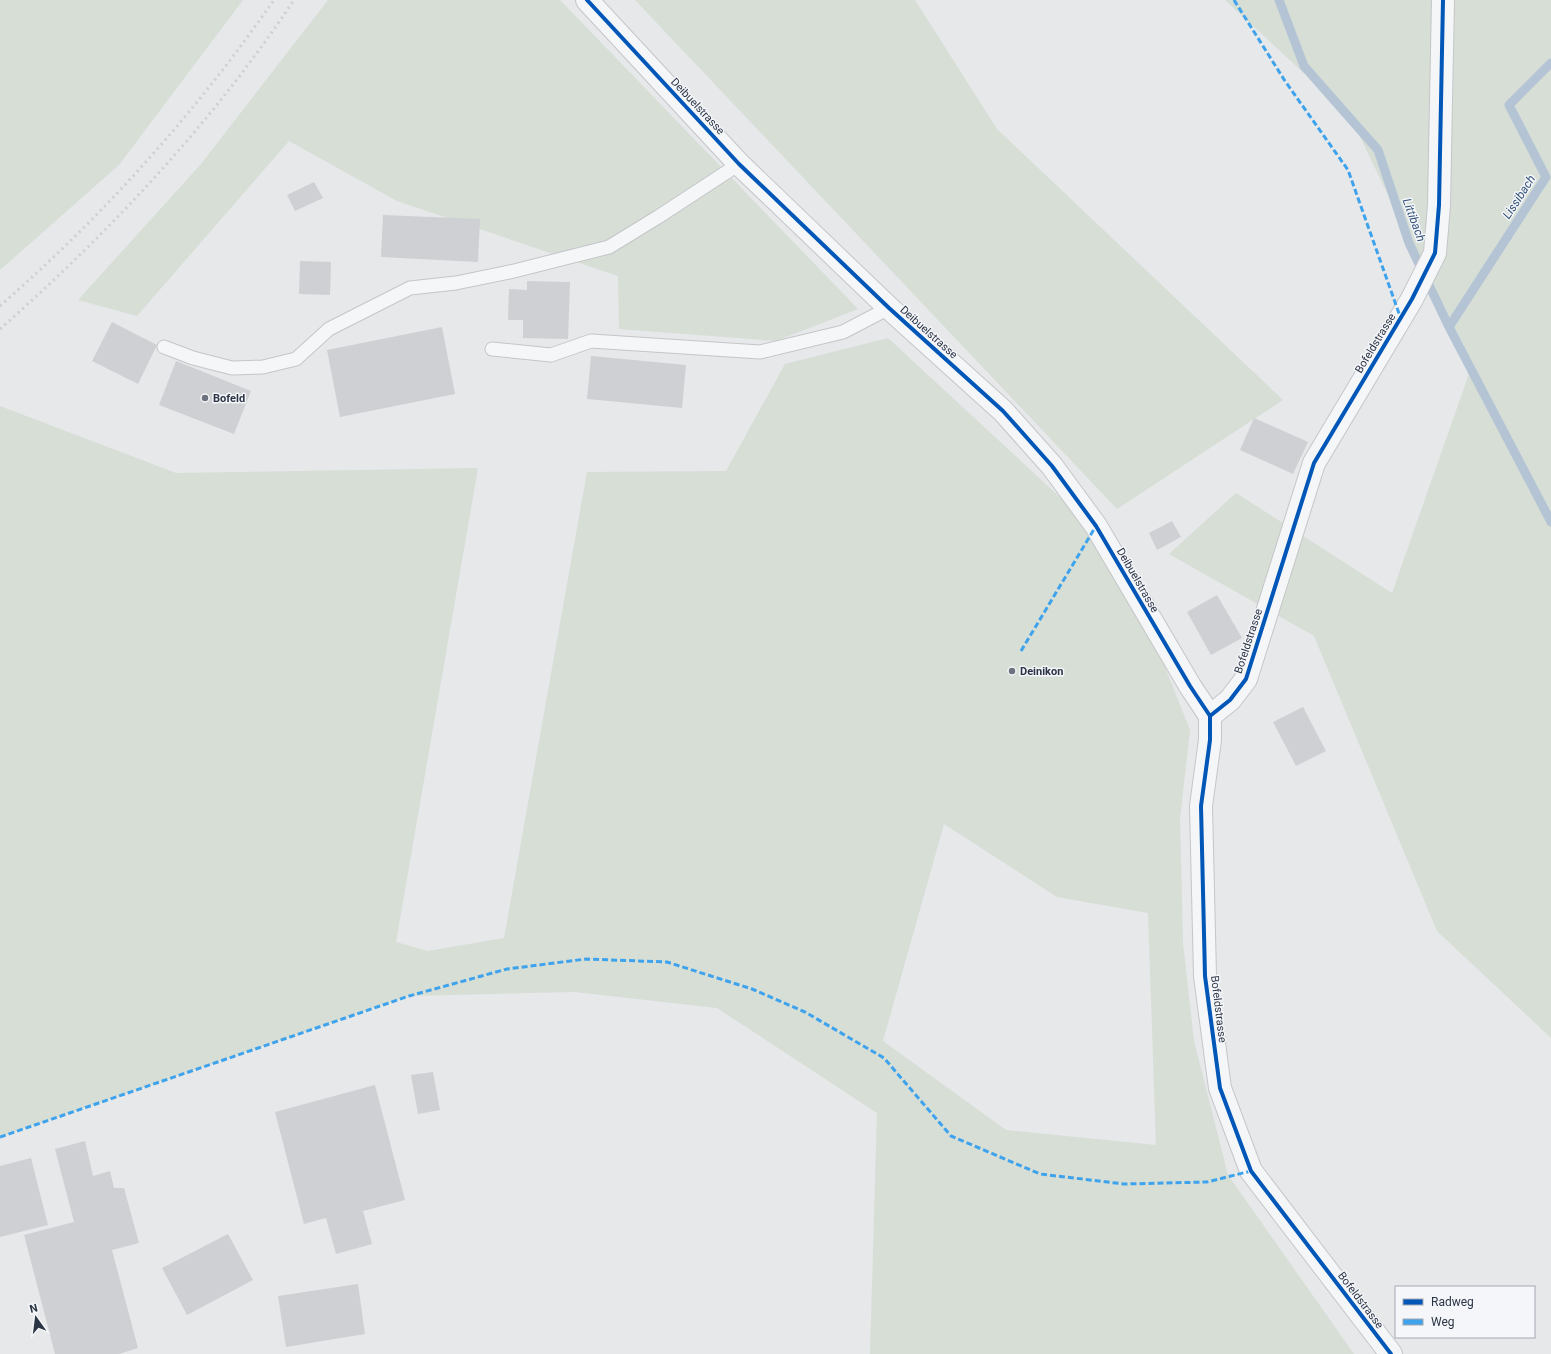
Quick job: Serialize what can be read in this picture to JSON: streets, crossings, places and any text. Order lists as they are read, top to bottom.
{
  "streets": {
    "street": ["Deibuelstrasse", "Bofeldstrasse"]
  },
  "crossings": [
    ["Deibuelstrasse", "Bofeldstrasse"]
  ],
  "water": ["Lissibach", "Littibach"],
  "places": ["Bofeld", "Deinikon"],
  "legend": ["Radweg", "Weg"],
  "north": "top"
}
